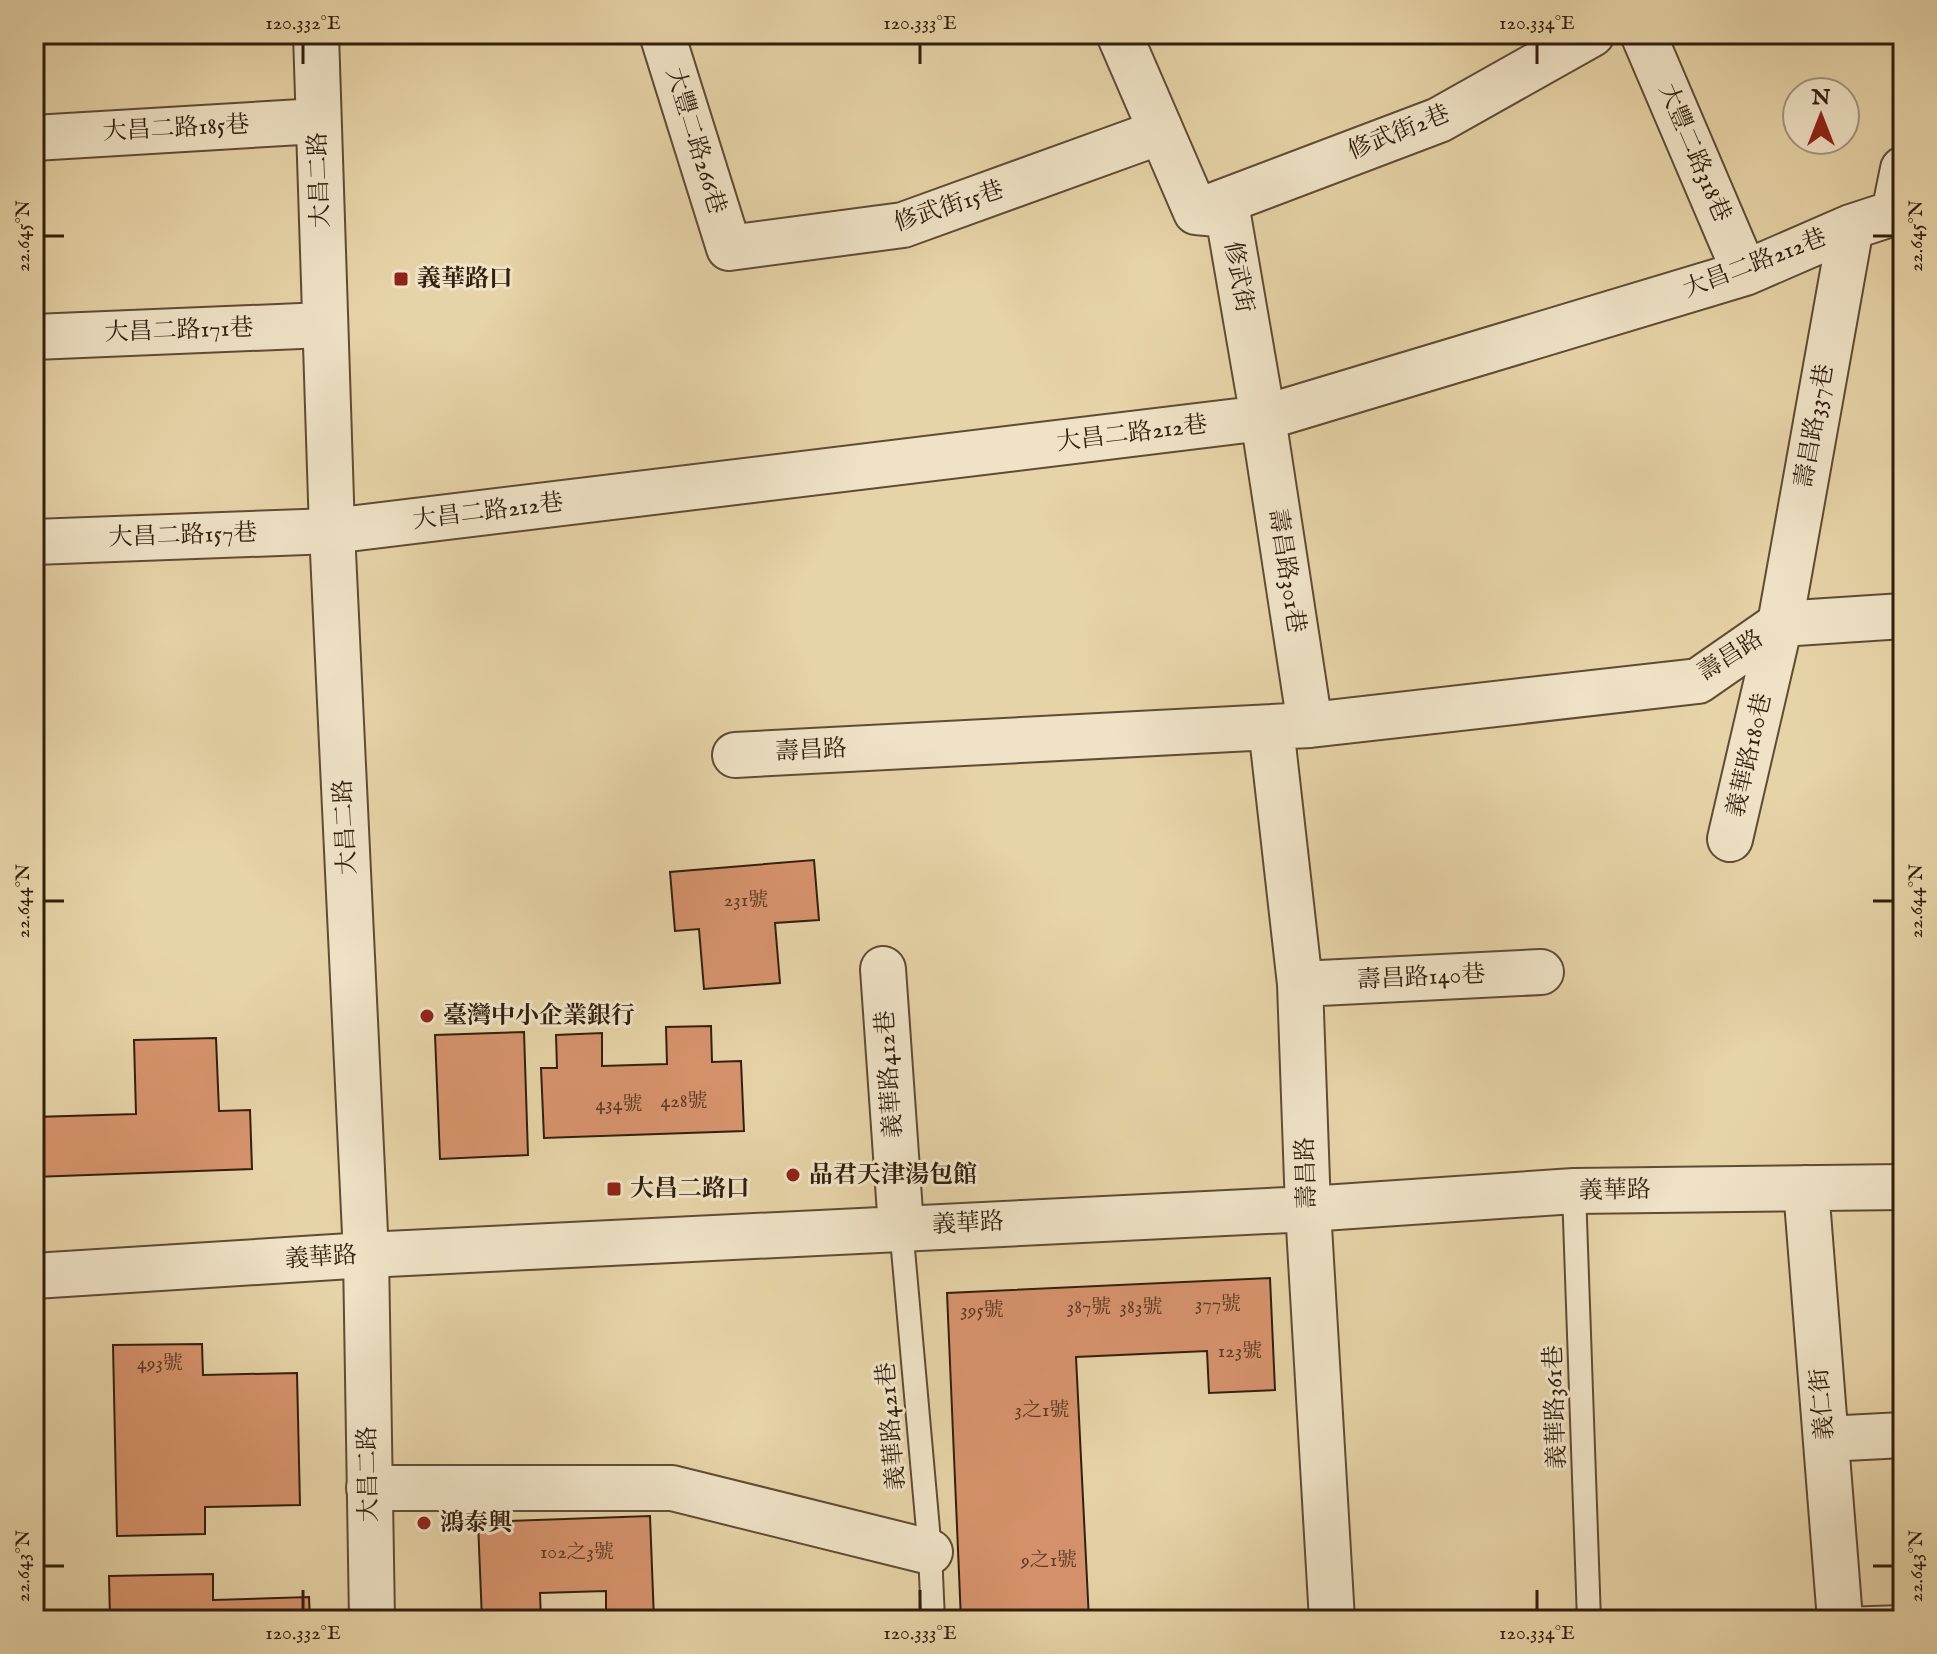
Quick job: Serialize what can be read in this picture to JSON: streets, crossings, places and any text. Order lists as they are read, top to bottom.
{
  "streets": {
    "street": [
      "大昌二路185巷",
      "修武街2巷",
      "大豐二路266巷",
      "大豐二路318巷",
      "大昌二路",
      "修武街15巷",
      "大昌二路212巷",
      "修武街",
      "大昌二路171巷",
      "壽昌路337巷",
      "大昌二路157巷",
      "壽昌路301巷",
      "壽昌路",
      "義華路180巷",
      "壽昌路140巷",
      "義華路412巷",
      "義華路",
      "義仁街"
    ],
    "lane": ["義華路361巷", "義華路421巷"]
  },
  "crossings": [
    ["大昌二路185巷", "大昌二路"],
    ["修武街2巷", "修武街"],
    ["大豐二路266巷", "修武街15巷"],
    ["大豐二路318巷", "大昌二路212巷"],
    ["大昌二路", "大昌二路212巷"],
    ["大昌二路", "大昌二路171巷"],
    ["大昌二路", "大昌二路157巷"],
    ["大昌二路", "義華路"],
    ["大昌二路212巷", "修武街"],
    ["大昌二路212巷", "壽昌路337巷"],
    ["大昌二路212巷", "大昌二路157巷"],
    ["大昌二路212巷", "壽昌路301巷"],
    ["修武街", "壽昌路301巷"],
    ["壽昌路337巷", "壽昌路"],
    ["壽昌路337巷", "義華路180巷"],
    ["壽昌路301巷", "壽昌路"],
    ["壽昌路", "義華路180巷"],
    ["壽昌路", "壽昌路140巷"],
    ["壽昌路", "義華路"],
    ["義華路412巷", "義華路"],
    ["義華路412巷", "義華路421巷"],
    ["義華路", "義仁街"],
    ["義華路", "義華路361巷"],
    ["義華路", "義華路421巷"]
  ],
  "places": {
    "transit": ["義華路口", "大昌二路口"],
    "other": ["臺灣中小企業銀行", "品君天津湯包館", "鴻泰興"]
  },
  "house_numbers": [
    "231號",
    "428號",
    "434號",
    "377號",
    "387號",
    "383號",
    "395號",
    "123號",
    "493號",
    "3之1號",
    "102之3號",
    "9之1號"
  ],
  "north": "top",
  "coordinates": [
    "120.332°E",
    "120.333°E",
    "120.334°E",
    "22.645°N",
    "22.644°N",
    "22.643°N"
  ]
}
